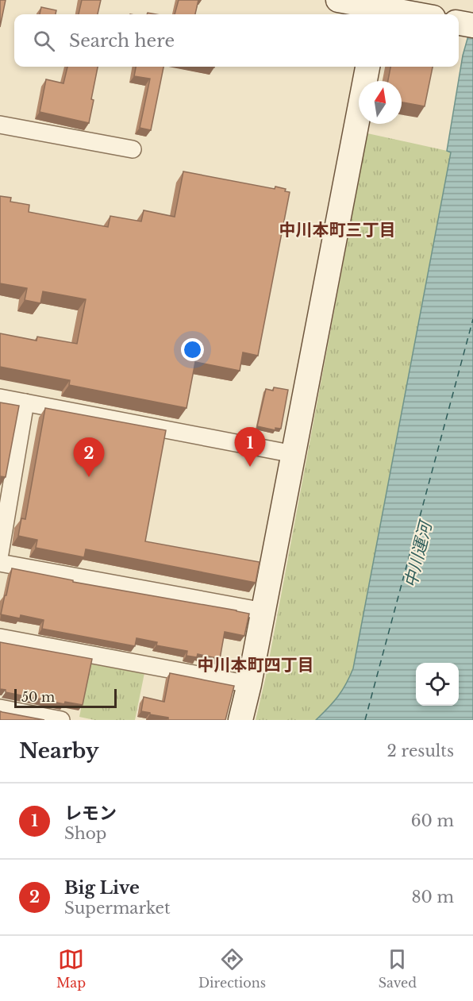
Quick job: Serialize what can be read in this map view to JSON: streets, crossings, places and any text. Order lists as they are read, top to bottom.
{
  "districts": ["中川本町三丁目", "中川本町四丁目"],
  "water": ["中川運河"],
  "scale_bar": "50 m",
  "north": "top",
  "page": {
    "search": "Search here",
    "pins": ["1", "2"],
    "scale": "50 m",
    "heading": ["Nearby", "2 results"],
    "list": [
      {
        "mark": "1",
        "name": "レモン",
        "note": "Shop",
        "value": "60 m"
      },
      {
        "mark": "2",
        "name": "Big Live",
        "note": "Supermarket",
        "value": "80 m"
      }
    ],
    "nav": ["Map", "Directions", "Saved"]
  }
}
